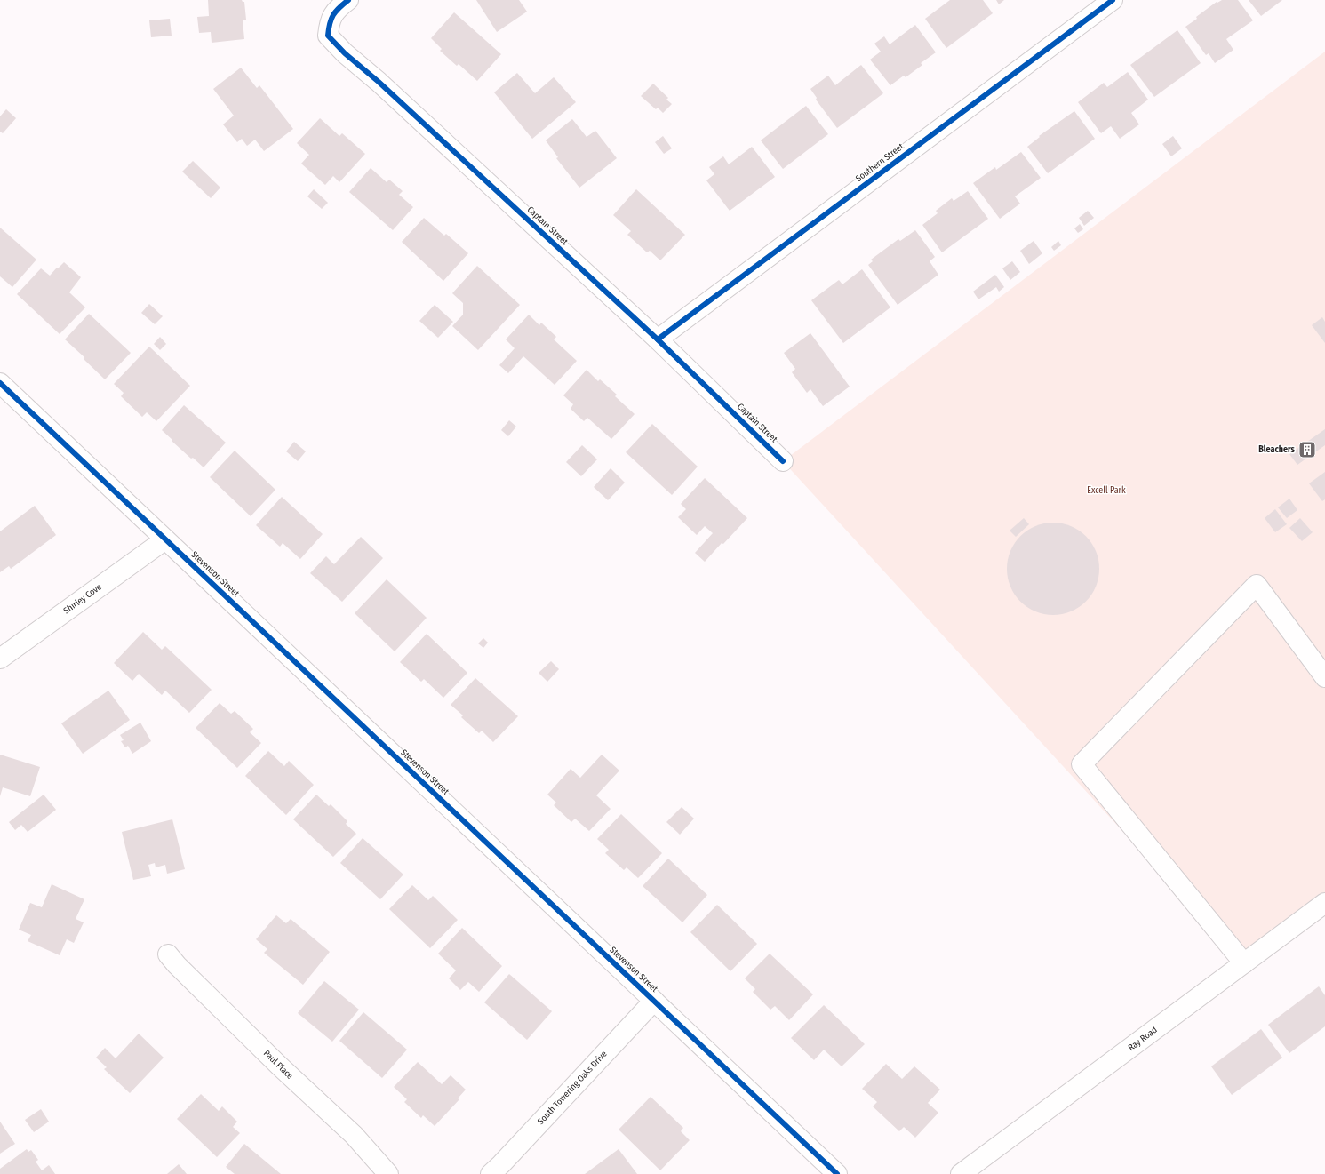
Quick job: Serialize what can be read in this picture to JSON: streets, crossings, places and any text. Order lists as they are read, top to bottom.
{
  "streets": {
    "street": [
      "Southern Street",
      "Captain Street",
      "Stevenson Street",
      "Shirley Cove",
      "Ray Road",
      "Paul Place",
      "South Towering Oaks Drive"
    ]
  },
  "crossings": [
    ["Southern Street", "Captain Street"],
    ["Stevenson Street", "Shirley Cove"],
    ["Stevenson Street", "South Towering Oaks Drive"]
  ],
  "parks": ["Excell Park"],
  "places": {
    "building": ["Bleachers"]
  }
}
